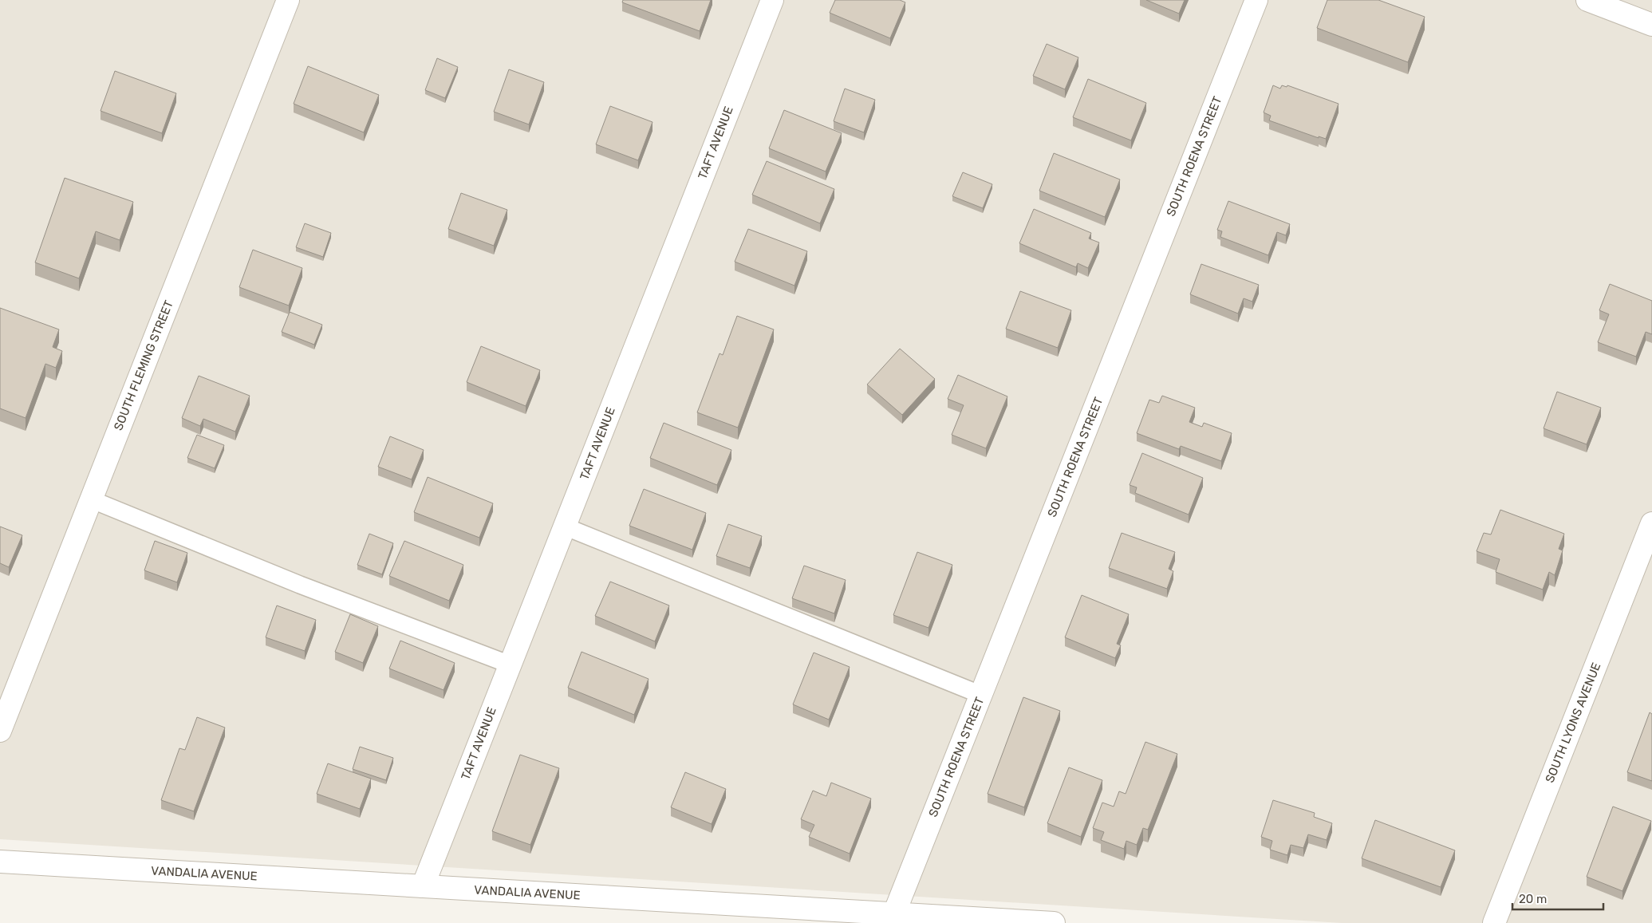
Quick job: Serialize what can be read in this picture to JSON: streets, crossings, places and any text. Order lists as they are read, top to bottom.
{
  "streets": {
    "street": [
      "TAFT AVENUE",
      "SOUTH ROENA STREET",
      "SOUTH FLEMING STREET",
      "SOUTH LYONS AVENUE",
      "VANDALIA AVENUE"
    ]
  },
  "crossings": [
    ["TAFT AVENUE", "VANDALIA AVENUE"],
    ["SOUTH ROENA STREET", "VANDALIA AVENUE"]
  ],
  "scale_bar": "20 m"
}
